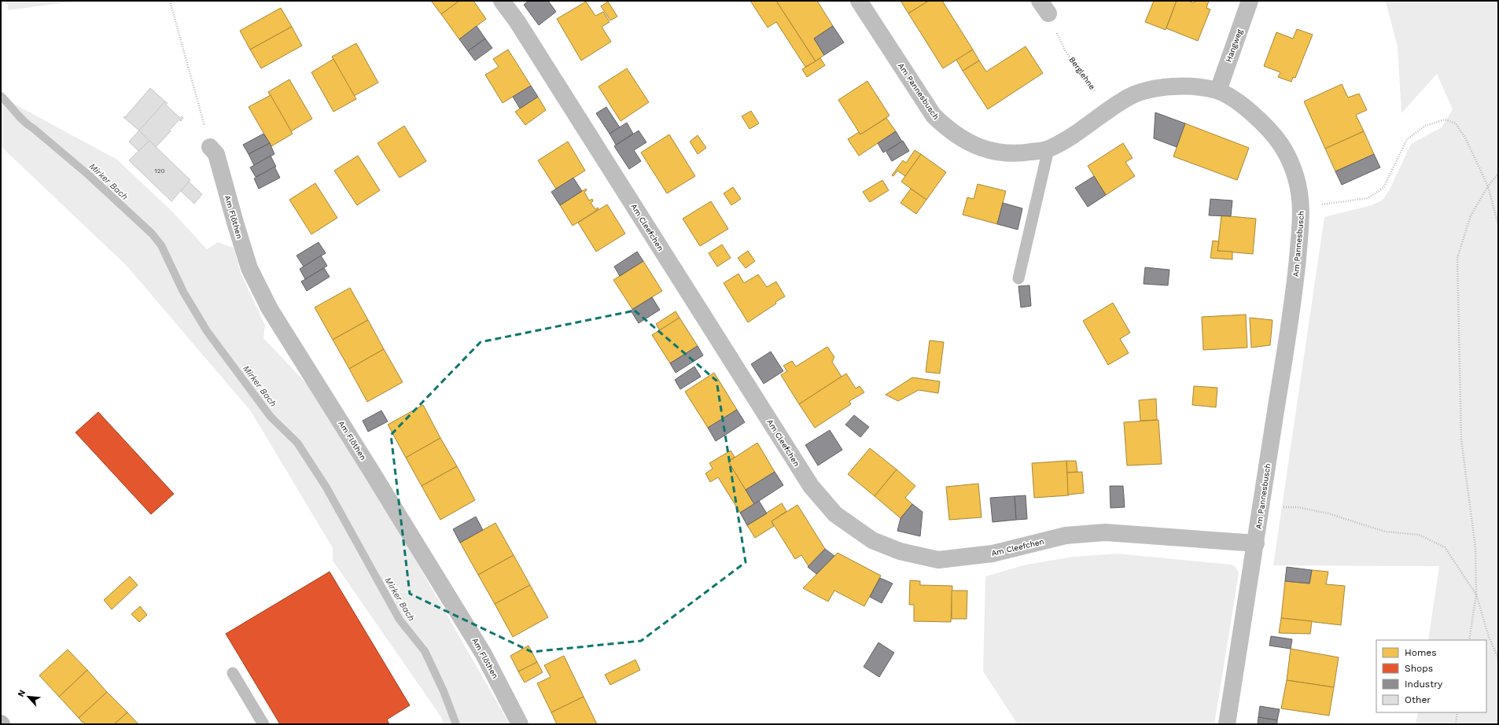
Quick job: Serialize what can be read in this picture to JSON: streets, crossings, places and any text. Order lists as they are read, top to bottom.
{
  "streets": {
    "street": [
      "Hangweg",
      "Am Pannesbusch",
      "Am Flöthen",
      "Am Cleefchen"
    ],
    "path": ["Berglehne"]
  },
  "crossings": [
    ["Hangweg", "Am Pannesbusch"],
    ["Am Pannesbusch", "Am Cleefchen"]
  ],
  "water": ["Mirker Bach"],
  "house_numbers": ["120"],
  "legend": [
    "Homes",
    "Shops",
    "Industry",
    "Other"
  ],
  "north": "top left"
}
